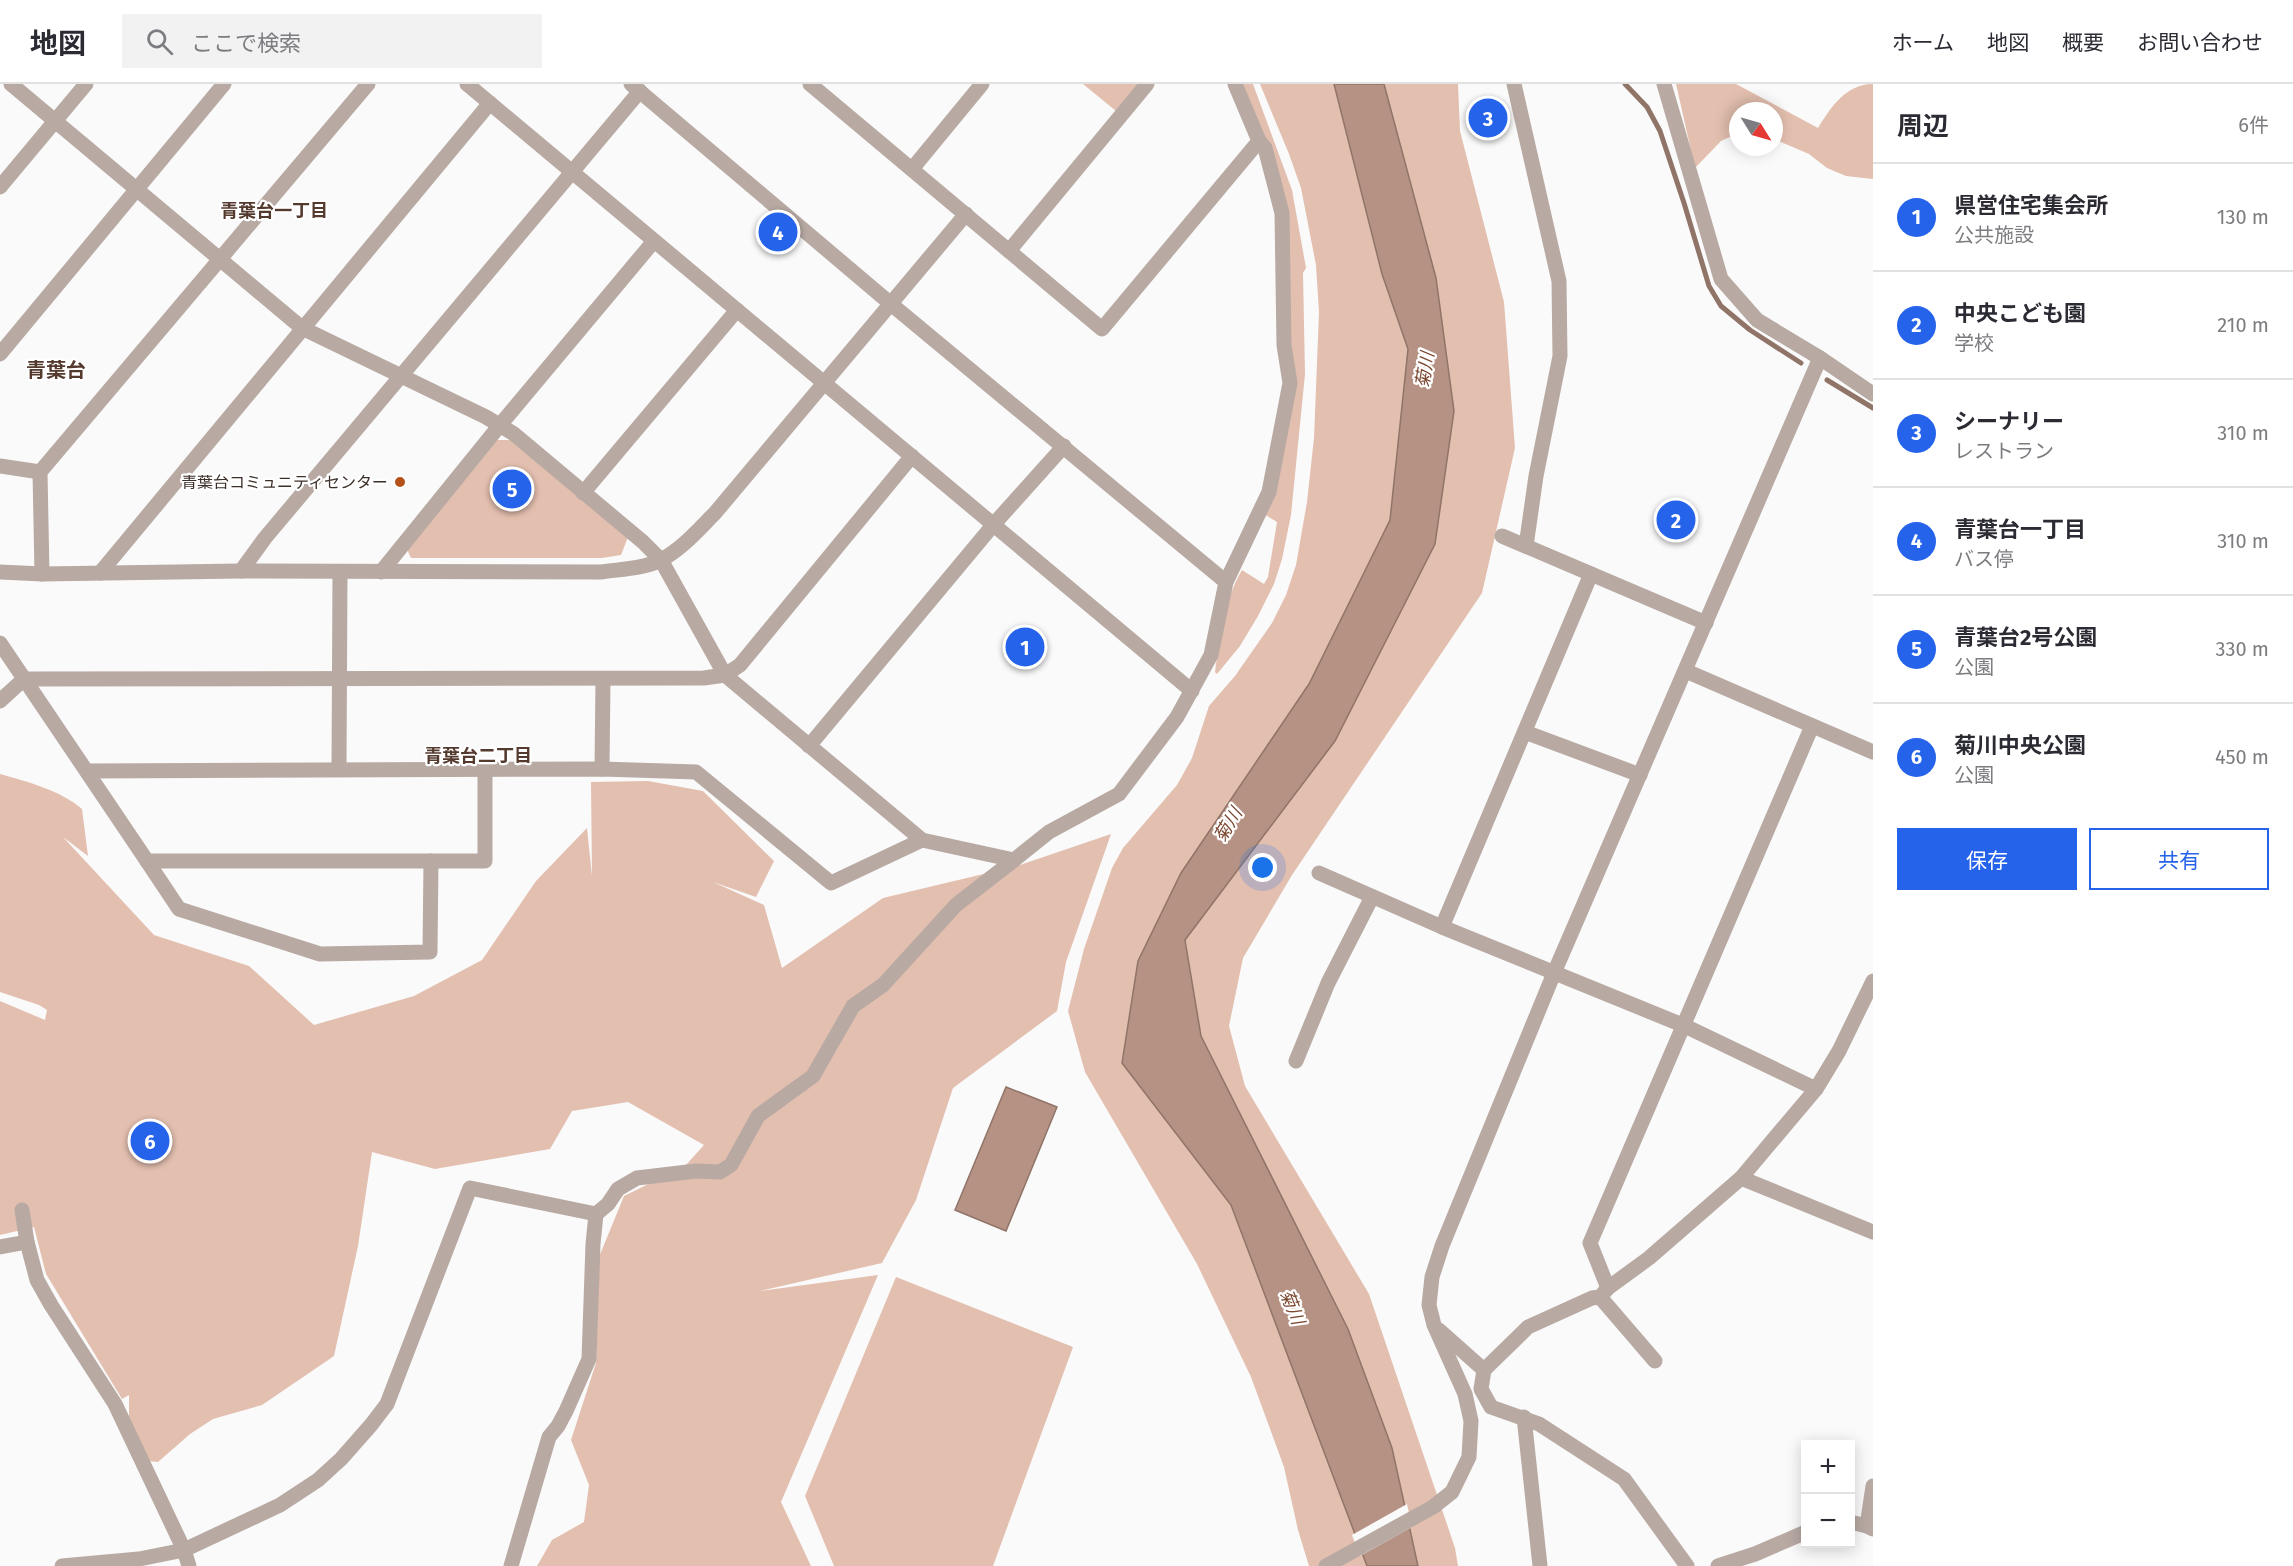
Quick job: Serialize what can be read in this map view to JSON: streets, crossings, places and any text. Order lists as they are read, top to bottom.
{
  "districts": ["青葉台一丁目", "青葉台", "青葉台二丁目"],
  "water": ["菊川"],
  "places": ["青葉台コミュニティセンター"],
  "north": "bottom right",
  "page": {
    "header": "地図",
    "search": "ここで検索",
    "nav": [
      "ホーム",
      "地図",
      "概要",
      "お問い合わせ"
    ],
    "heading": ["周辺", "6件"],
    "pins": [
      "3",
      "4",
      "5",
      "2",
      "1",
      "6"
    ],
    "list": [
      {
        "mark": "1",
        "name": "県営住宅集会所",
        "note": "公共施設",
        "value": "130 m"
      },
      {
        "mark": "2",
        "name": "中央こども園",
        "note": "学校",
        "value": "210 m"
      },
      {
        "mark": "3",
        "name": "シーナリー",
        "note": "レストラン",
        "value": "310 m"
      },
      {
        "mark": "4",
        "name": "青葉台一丁目",
        "note": "バス停",
        "value": "310 m"
      },
      {
        "mark": "5",
        "name": "青葉台2号公園",
        "note": "公園",
        "value": "330 m"
      },
      {
        "mark": "6",
        "name": "菊川中央公園",
        "note": "公園",
        "value": "450 m"
      }
    ],
    "buttons": ["保存", "共有"],
    "map_buttons": ["+", "−"]
  }
}
